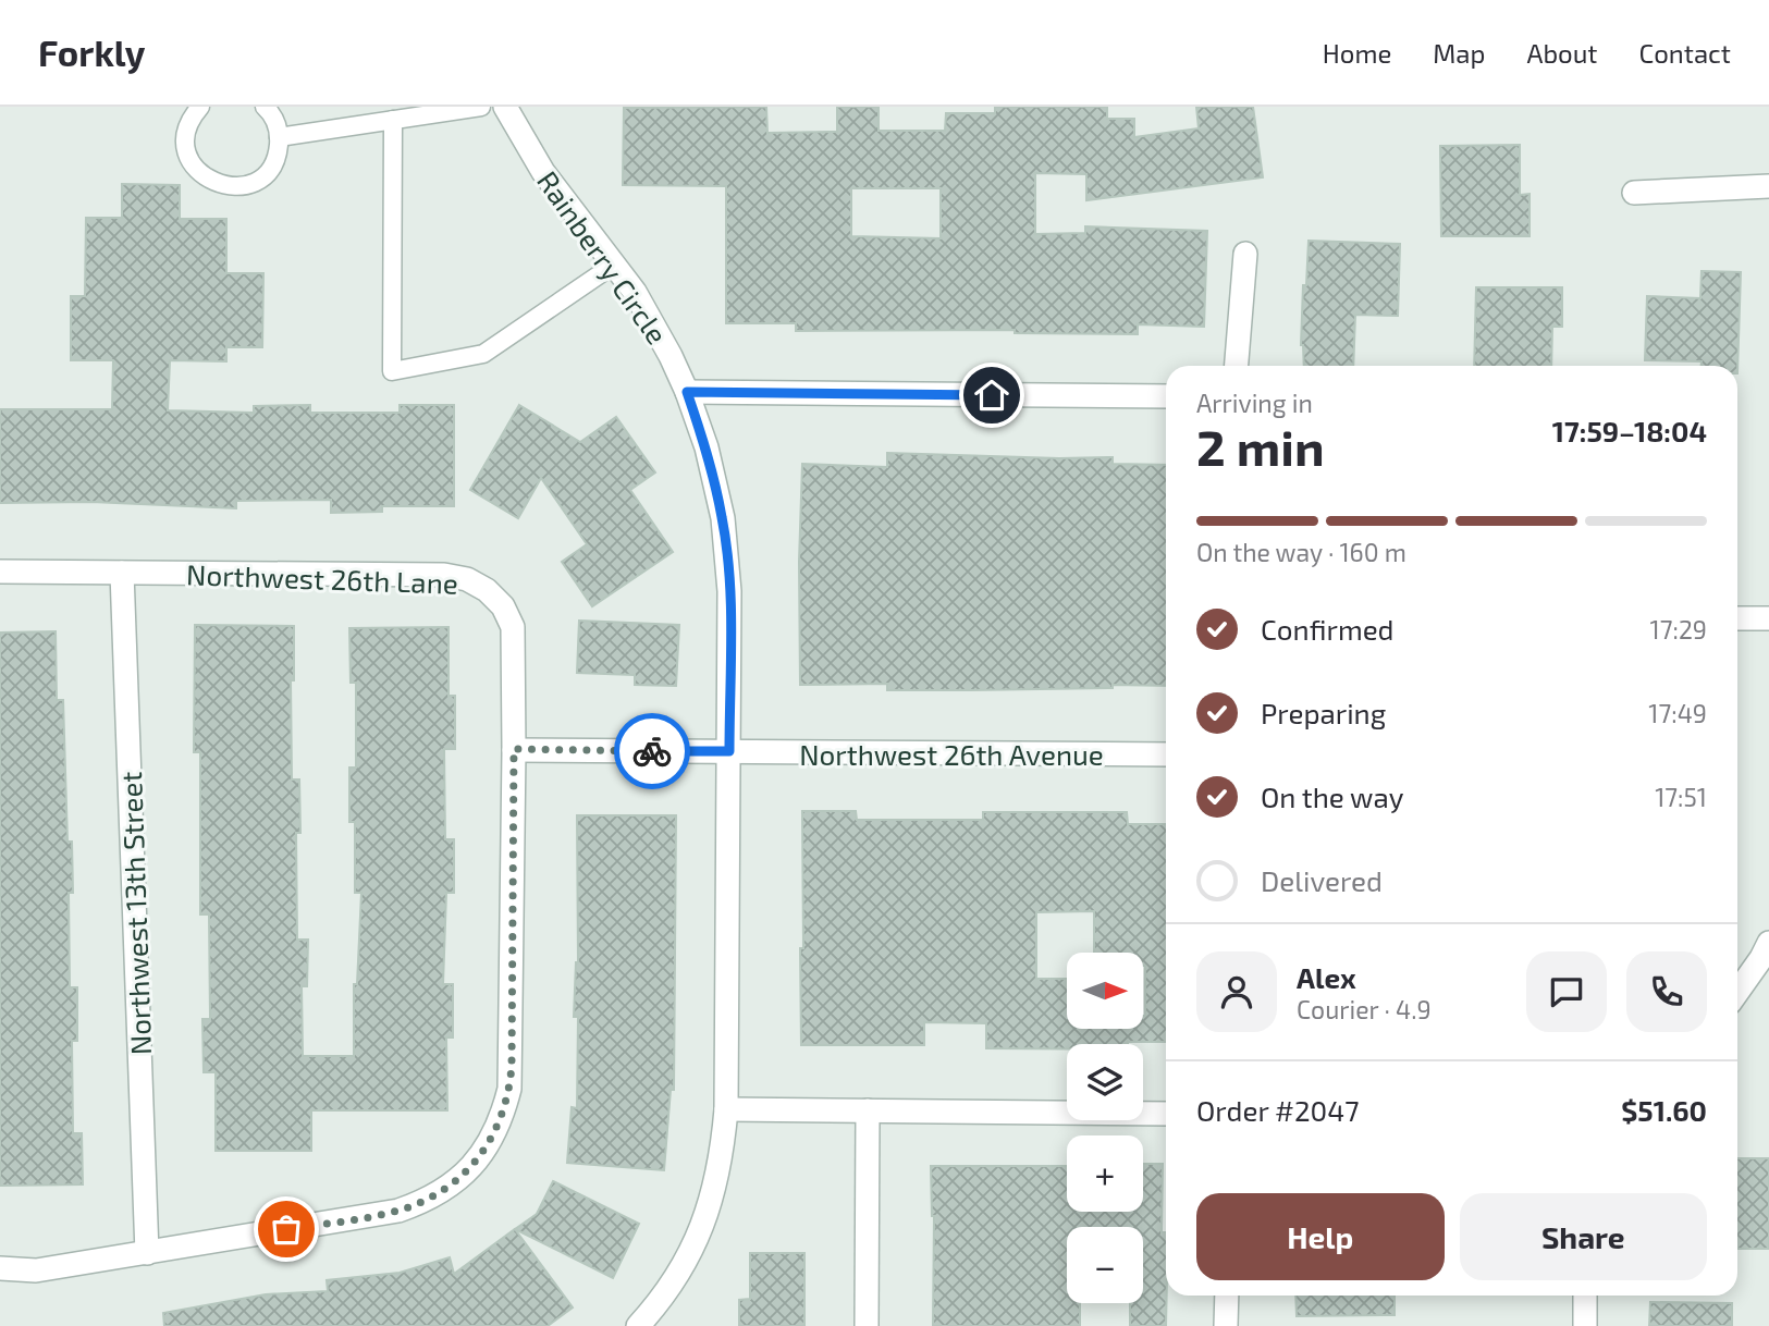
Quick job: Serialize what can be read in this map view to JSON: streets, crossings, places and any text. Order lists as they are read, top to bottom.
{
  "streets": {
    "street": [
      "Rainberry Circle",
      "Northwest 26th Lane",
      "Northwest 26th Avenue",
      "Northwest 13th Street"
    ]
  },
  "crossings": [
    ["Rainberry Circle", "Northwest 26th Avenue"],
    ["Northwest 26th Lane", "Northwest 13th Street"]
  ],
  "north": "right",
  "page": {
    "header": "Forkly",
    "nav": [
      "Home",
      "Map",
      "About",
      "Contact"
    ],
    "heading": ["2 min", "Arriving in", "17:59–18:04"],
    "panel": [
      "Alex",
      "Courier · 4.9",
      "Order #2047",
      "$51.60"
    ],
    "bar": "On the way · 160 m",
    "list": [
      ["Confirmed", "17:29"],
      ["Preparing", "17:49"],
      ["On the way", "17:51"],
      "Delivered"
    ],
    "map_buttons": ["+", "−"],
    "buttons": ["Help", "Share"]
  }
}
